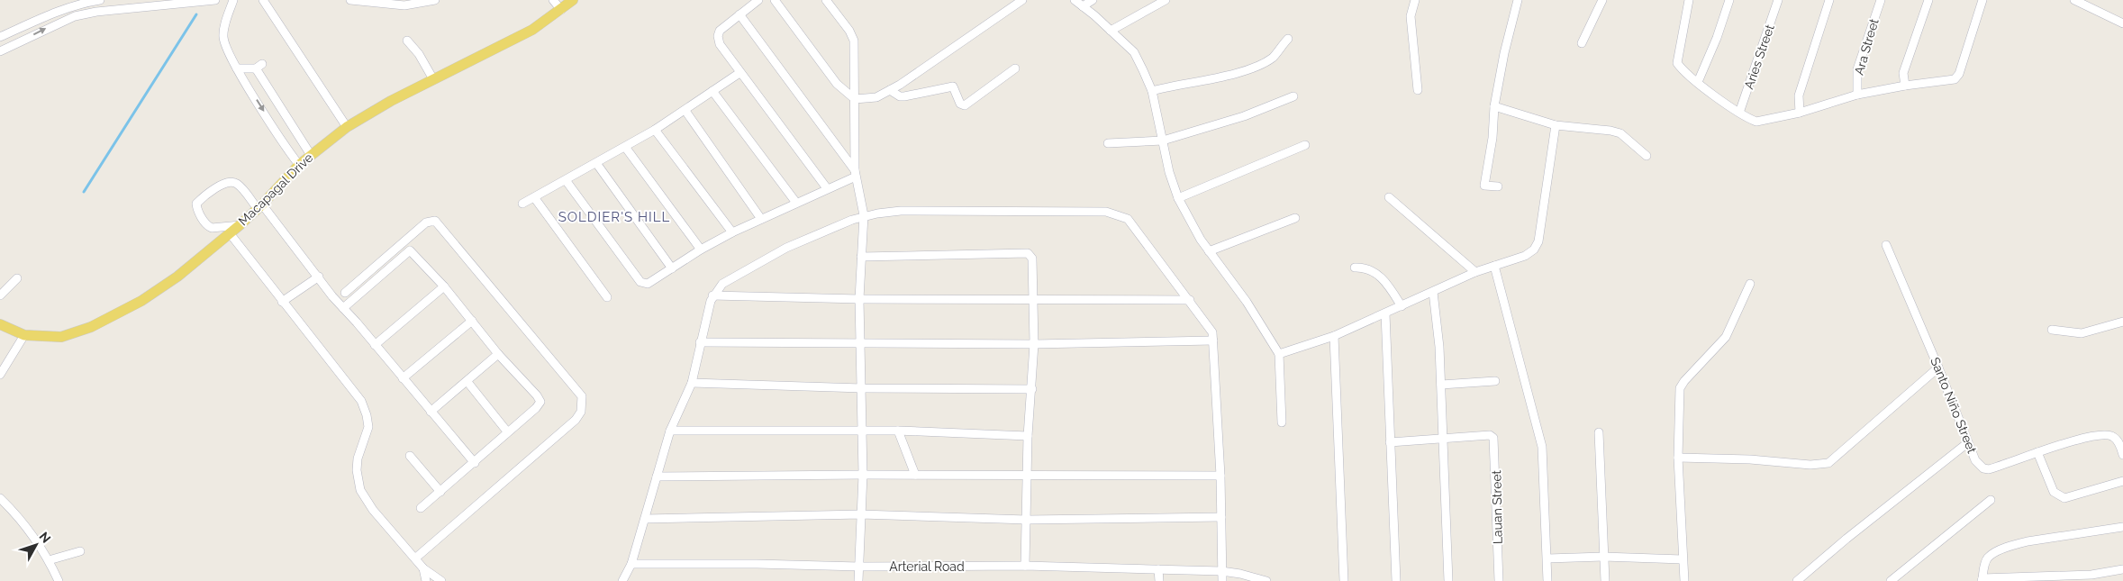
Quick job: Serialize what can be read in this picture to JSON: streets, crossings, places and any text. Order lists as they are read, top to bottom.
{
  "streets": {
    "main road": ["Macapagal Drive"],
    "street": [
      "Ara Street",
      "Aries Street",
      "Santo Niño Street",
      "Lauan Street",
      "Arterial Road"
    ]
  },
  "districts": ["SOLDIER'S HILL"],
  "north": "top right"
}
